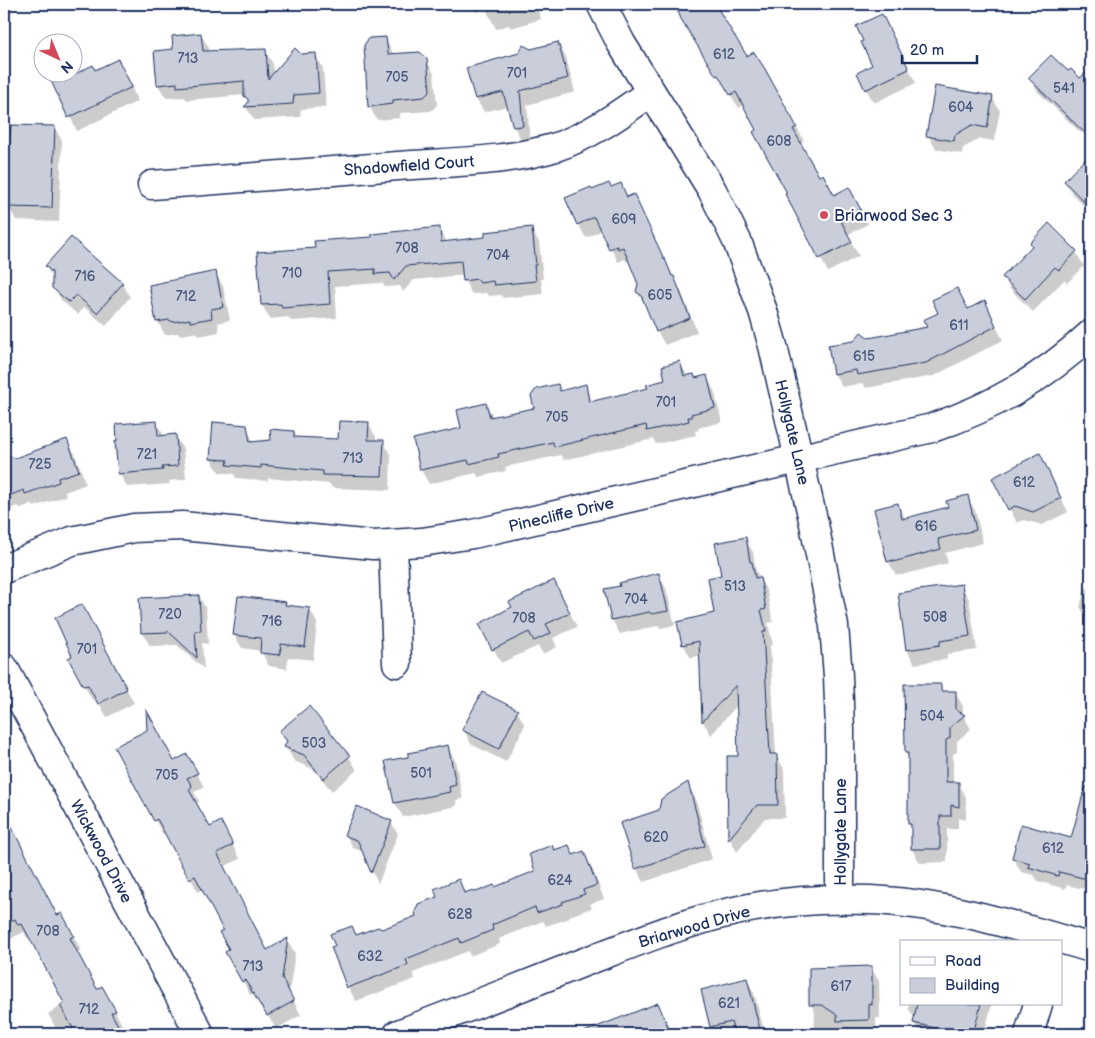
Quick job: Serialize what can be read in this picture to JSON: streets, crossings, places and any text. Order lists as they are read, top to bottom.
{
  "streets": {
    "street": [
      "Shadowfield Court",
      "Hollygate Lane",
      "Pinecliffe Drive",
      "Wickwood Drive",
      "Briarwood Drive"
    ]
  },
  "crossings": [
    ["Shadowfield Court", "Hollygate Lane"],
    ["Hollygate Lane", "Pinecliffe Drive"],
    ["Hollygate Lane", "Briarwood Drive"]
  ],
  "places": ["Briarwood Sec 3"],
  "house_numbers": [
    "612",
    "713",
    "701",
    "705",
    "541",
    "604",
    "608",
    "609",
    "708",
    "704",
    "710",
    "716",
    "605",
    "712",
    "611",
    "615",
    "701",
    "705",
    "721",
    "713",
    "725",
    "612",
    "616",
    "513",
    "704",
    "720",
    "508",
    "708",
    "716",
    "701",
    "504",
    "503",
    "501",
    "705",
    "620",
    "612",
    "624",
    "628",
    "708",
    "632",
    "713",
    "617",
    "621",
    "712"
  ],
  "legend": ["Road", "Building"],
  "scale_bar": "20 m",
  "north": "bottom right"
}
